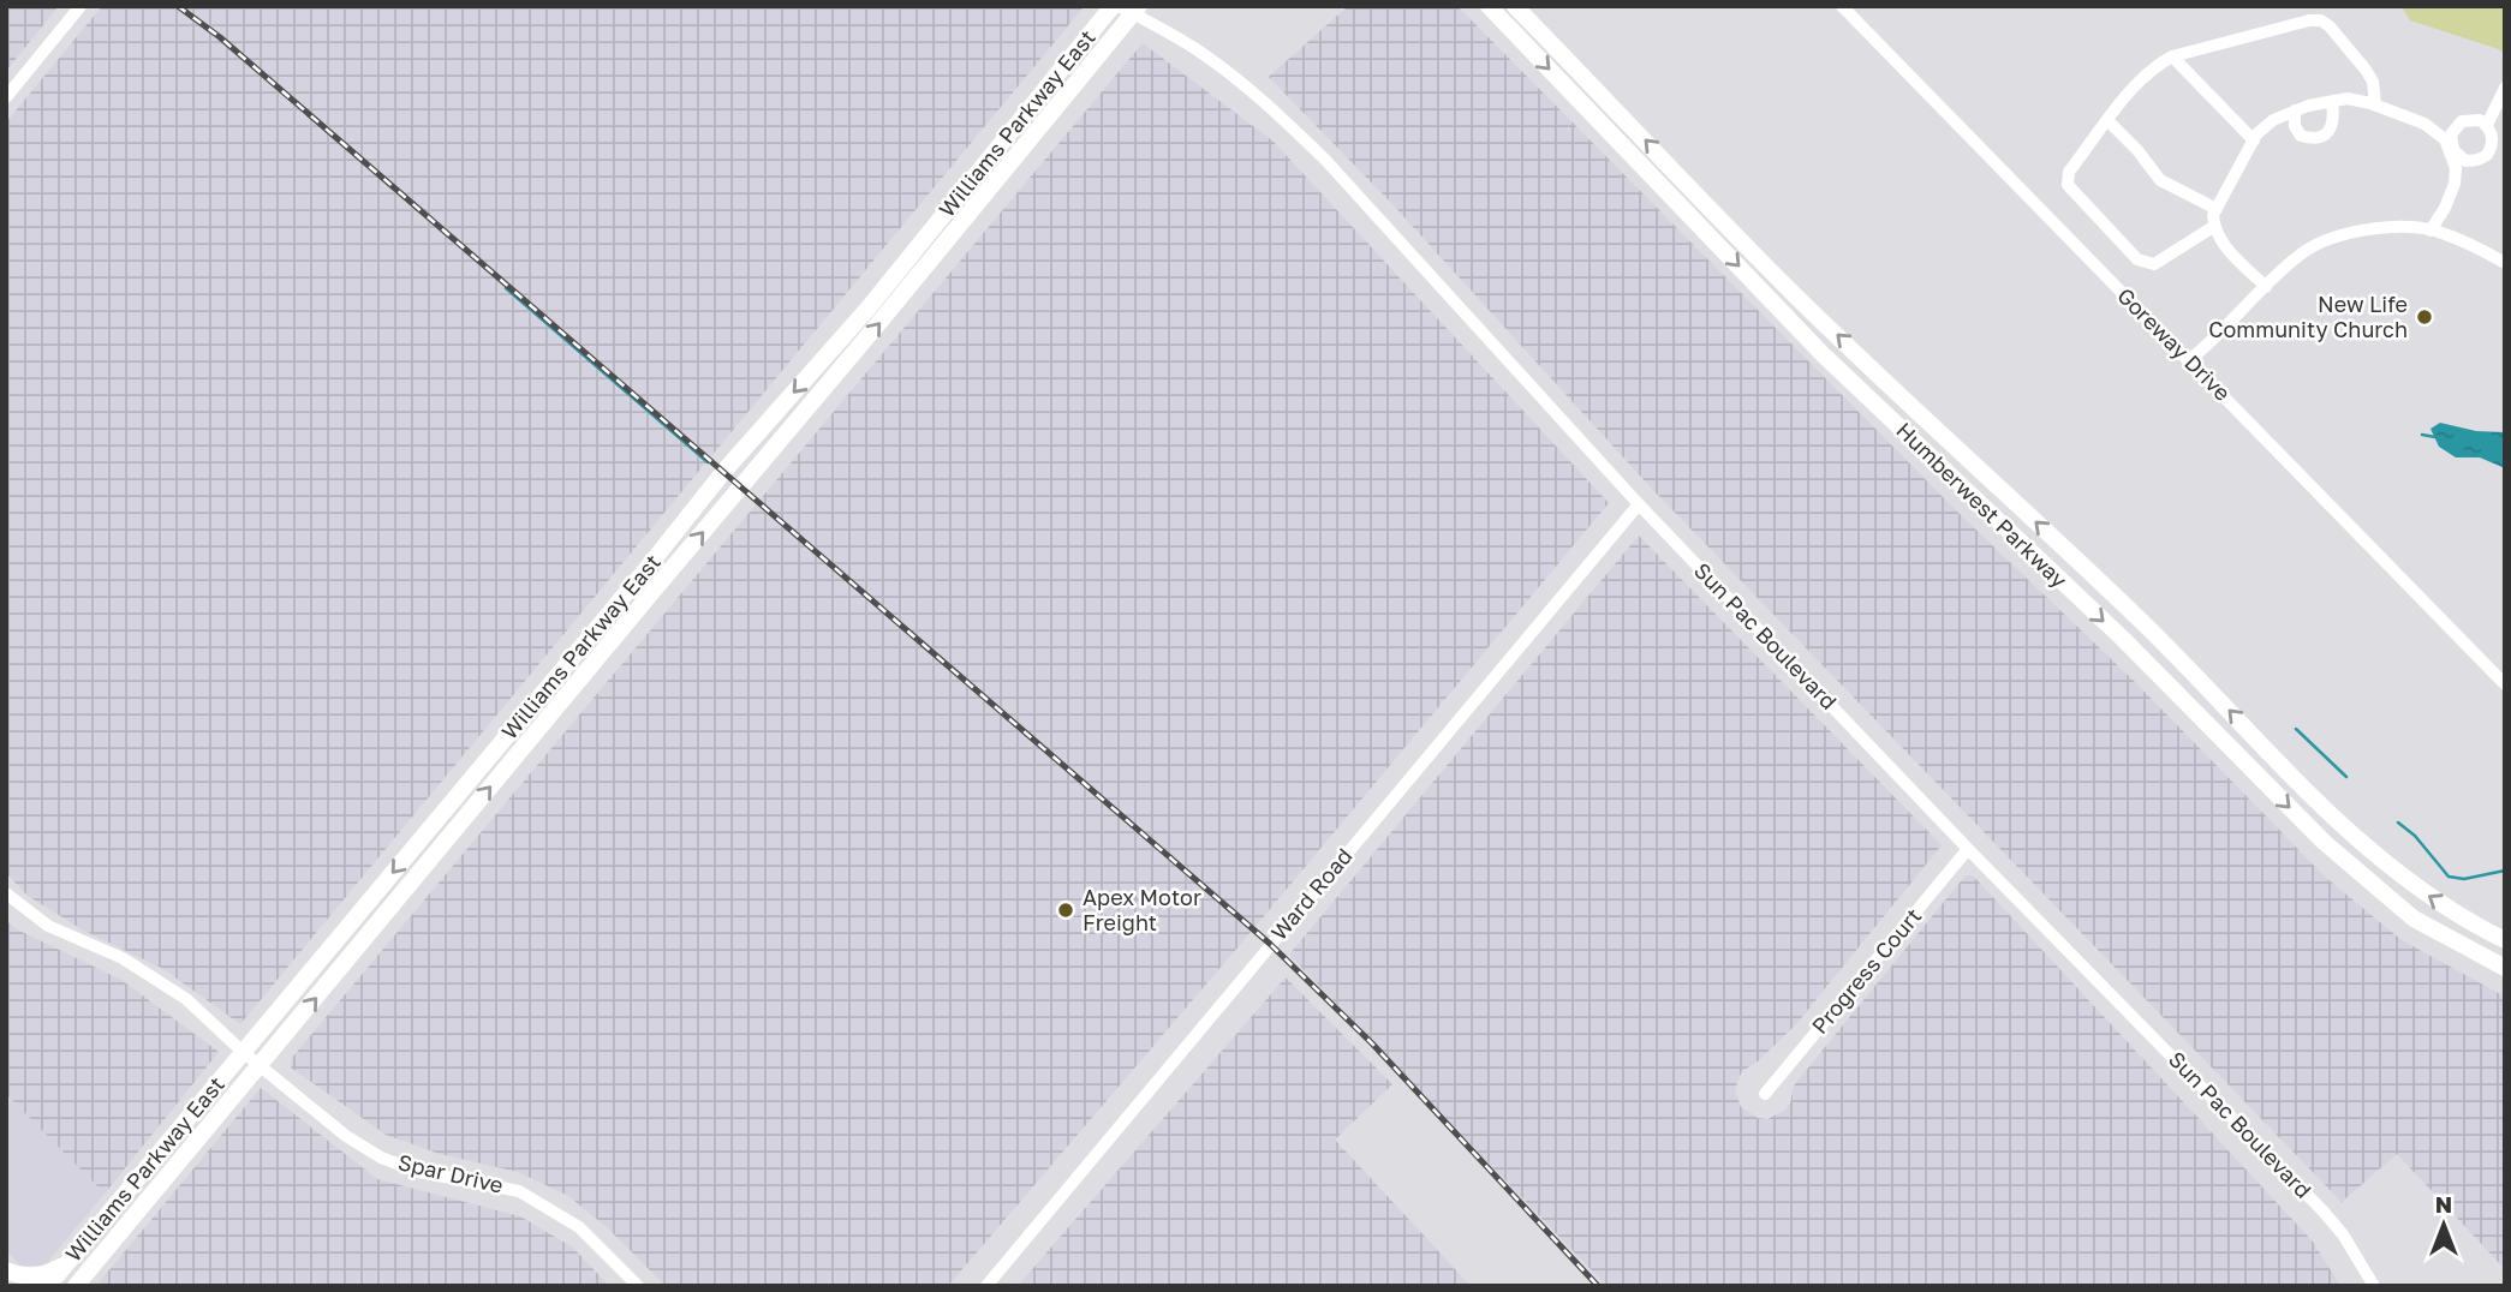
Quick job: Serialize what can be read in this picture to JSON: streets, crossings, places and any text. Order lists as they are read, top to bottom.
{
  "streets": {
    "main road": ["Williams Parkway East", "Humberwest Parkway"],
    "street": [
      "Goreway Drive",
      "Sun Pac Boulevard",
      "Ward Road",
      "Progress Court",
      "Spar Drive"
    ]
  },
  "crossings": [
    ["Williams Parkway East", "Sun Pac Boulevard"],
    ["Williams Parkway East", "Spar Drive"],
    ["Sun Pac Boulevard", "Ward Road"],
    ["Sun Pac Boulevard", "Progress Court"]
  ],
  "places": ["New Life Community Church", "Apex Motor Freight"],
  "north": "top"
}
